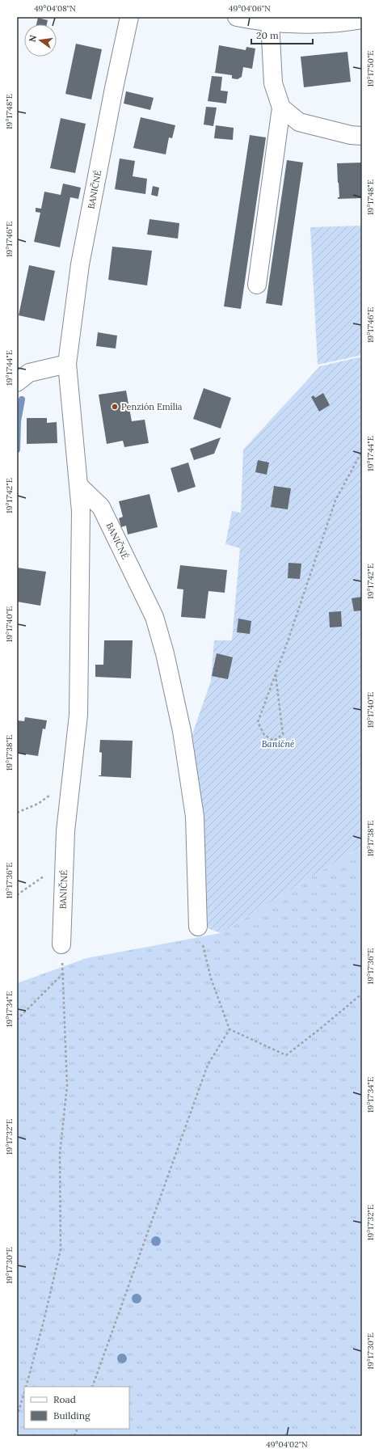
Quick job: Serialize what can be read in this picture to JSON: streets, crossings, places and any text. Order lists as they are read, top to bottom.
{
  "streets": {
    "street": ["BANIČNÉ"]
  },
  "parks": ["Baničné"],
  "places": ["Penzión Emília"],
  "legend": ["Road", "Building"],
  "scale_bar": "20 m",
  "north": "left",
  "coordinates": [
    "49°04'08\"N",
    "49°04'06\"N",
    "19°17'50\"E",
    "19°17'48\"E",
    "19°17'46\"E",
    "19°17'44\"E",
    "19°17'42\"E",
    "19°17'40\"E",
    "19°17'38\"E",
    "19°17'36\"E",
    "19°17'34\"E",
    "19°17'32\"E",
    "19°17'30\"E",
    "49°04'02\"N"
  ]
}
